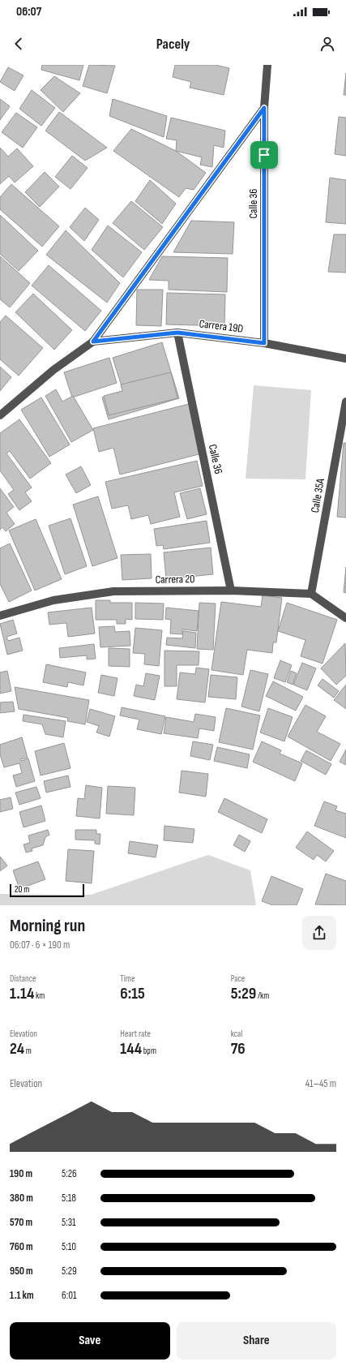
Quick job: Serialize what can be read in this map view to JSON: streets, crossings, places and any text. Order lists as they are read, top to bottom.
{
  "streets": {
    "street": [
      "Calle 36",
      "Carrera 19D",
      "Calle 35A",
      "Carrera 20"
    ]
  },
  "crossings": [
    ["Calle 36", "Carrera 19D"],
    ["Calle 36", "Carrera 20"],
    ["Calle 35A", "Carrera 20"]
  ],
  "scale_bar": "20 m",
  "page": {
    "status": "06:07",
    "header": "Pacely",
    "scale": "20 m",
    "heading": ["Morning run", "06:07 · 6 × 190 m"],
    "stats": [
      ["Distance", "1.14 km"],
      ["Time", "6:15"],
      ["Pace", "5:29 /km"],
      ["Elevation", "24 m"],
      ["Heart rate", "144 bpm"],
      ["kcal", "76"]
    ],
    "chart": ["Elevation", "41–45 m"],
    "list": [
      {
        "name": "190 m",
        "note": "5:26"
      },
      {
        "name": "380 m",
        "note": "5:18"
      },
      {
        "name": "570 m",
        "note": "5:31"
      },
      {
        "name": "760 m",
        "note": "5:10"
      },
      {
        "name": "950 m",
        "note": "5:29"
      },
      {
        "name": "1.1 km",
        "note": "6:01"
      }
    ],
    "buttons": ["Save", "Share"]
  }
}
